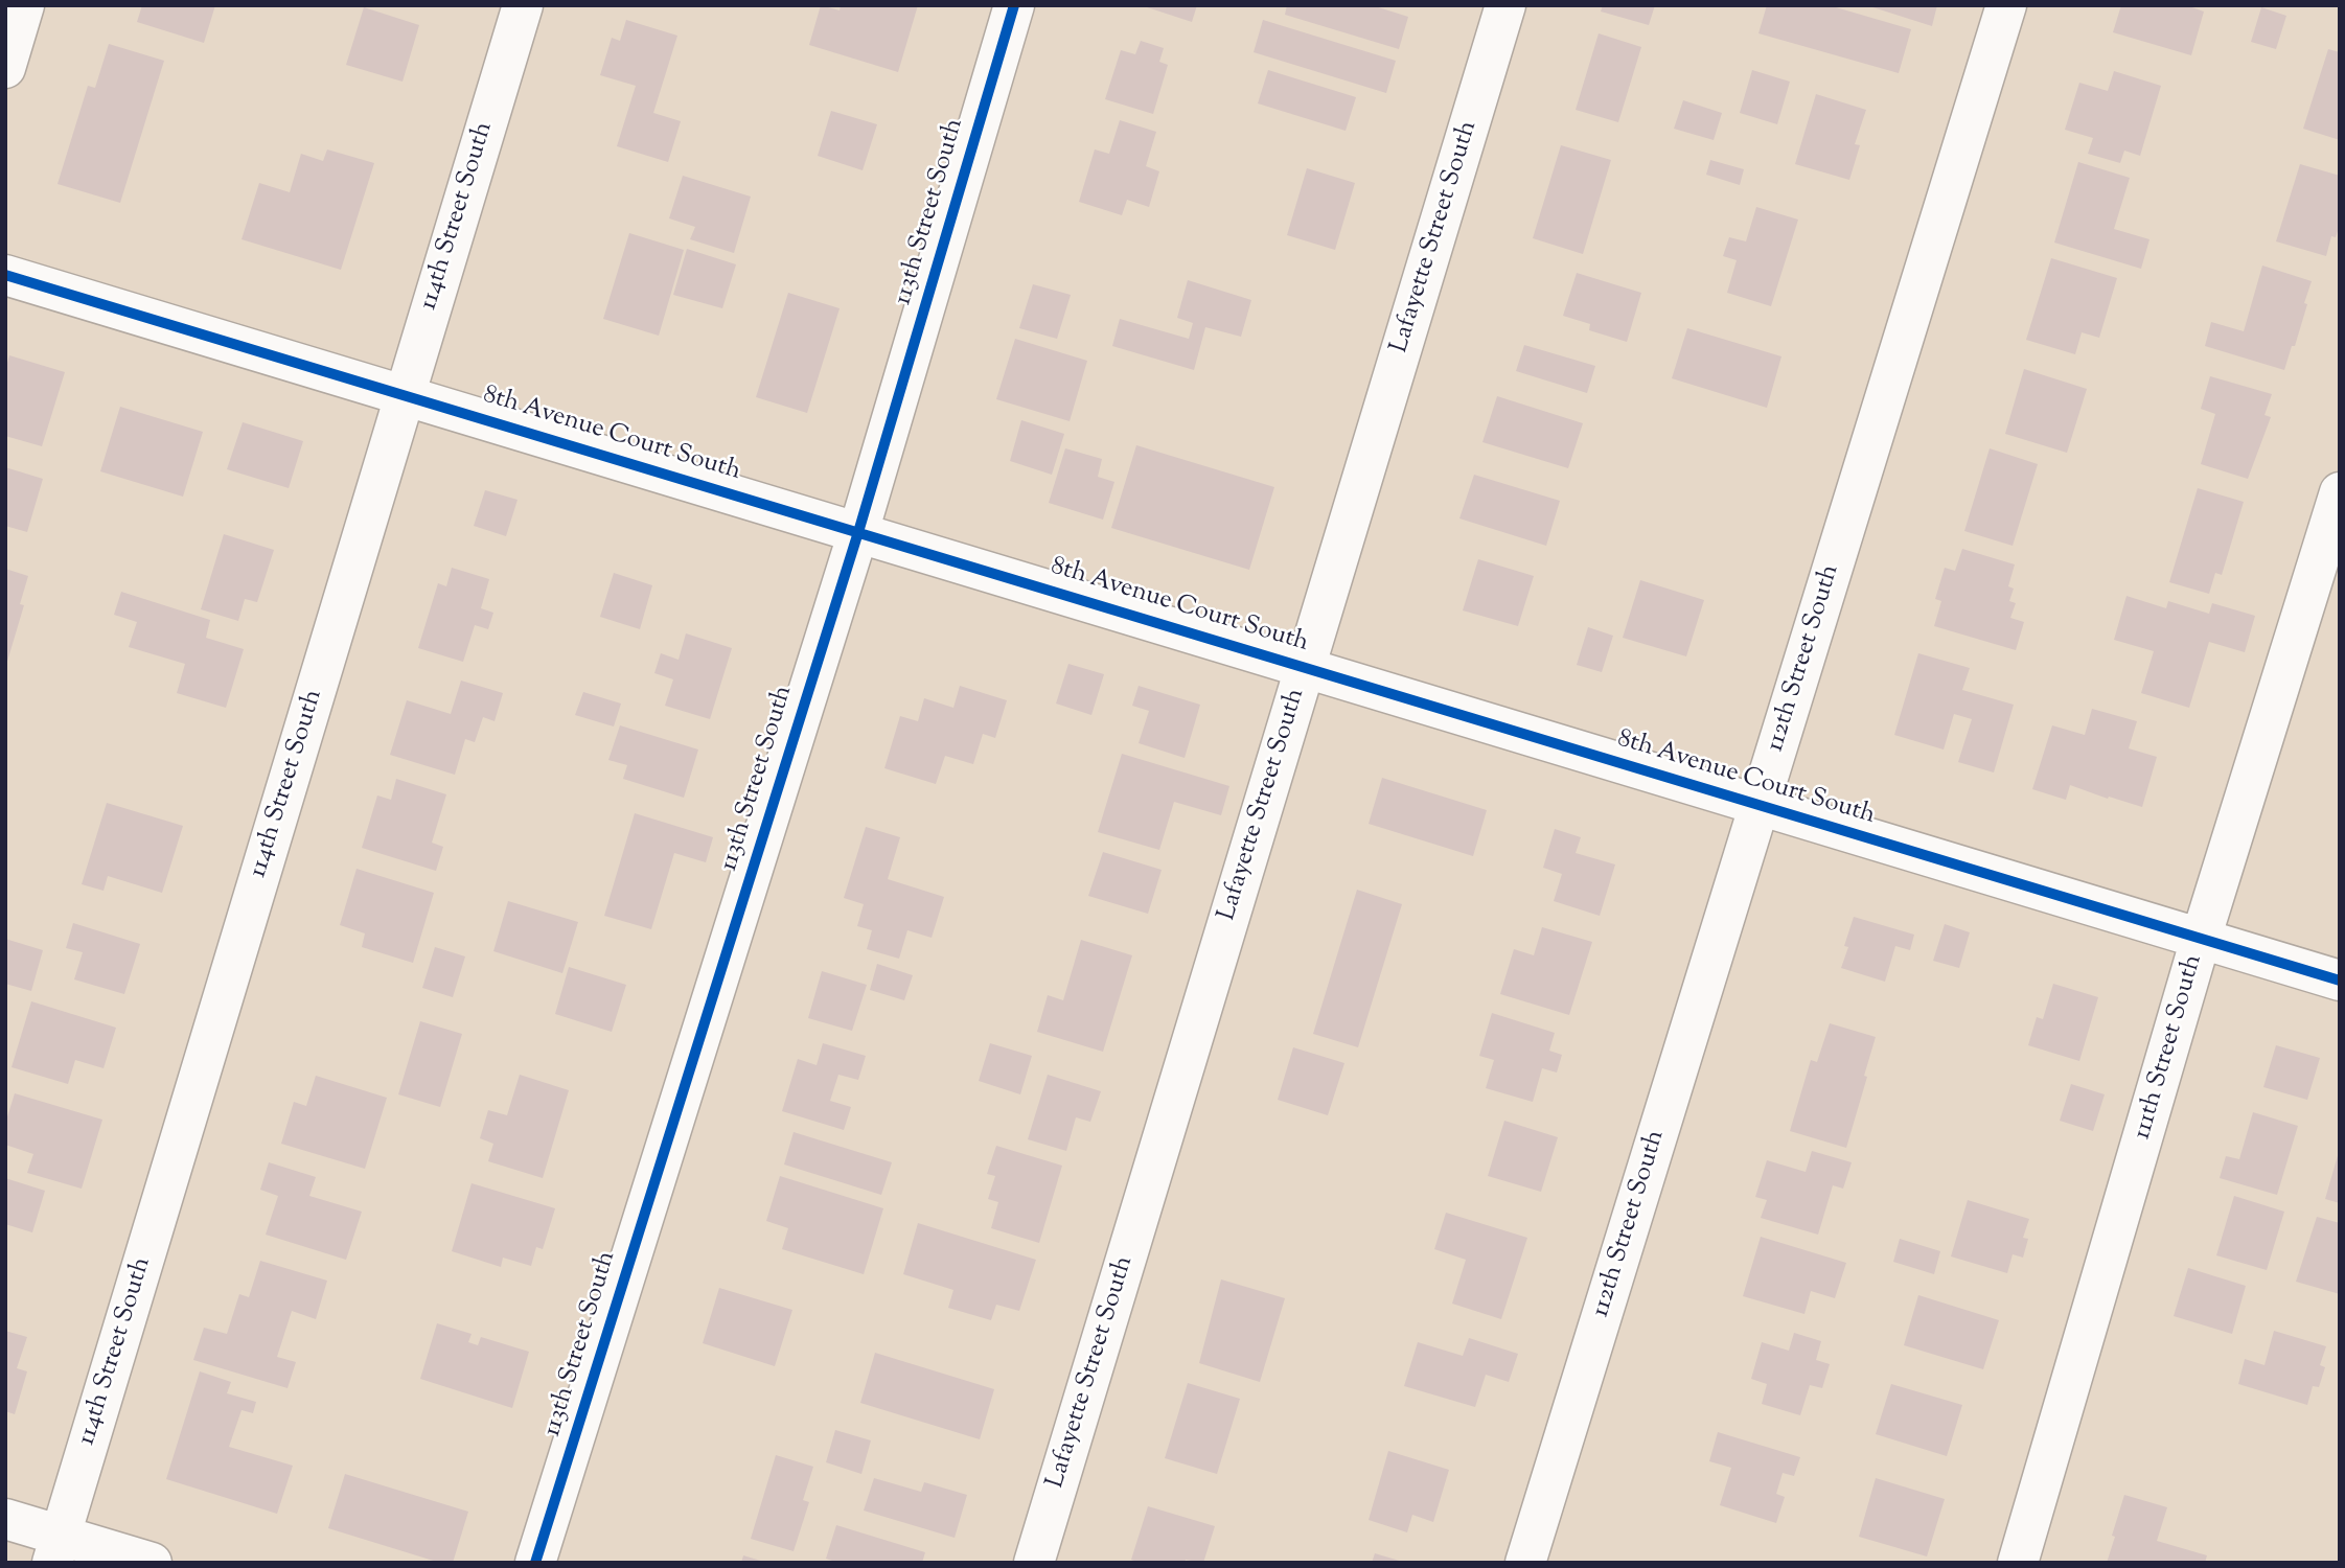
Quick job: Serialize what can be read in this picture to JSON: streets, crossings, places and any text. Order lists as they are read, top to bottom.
{
  "streets": {
    "street": [
      "113th Street South",
      "114th Street South",
      "Lafayette Street South",
      "8th Avenue Court South",
      "112th Street South",
      "111th Street South"
    ]
  },
  "crossings": [
    ["113th Street South", "8th Avenue Court South"],
    ["114th Street South", "8th Avenue Court South"],
    ["Lafayette Street South", "8th Avenue Court South"],
    ["8th Avenue Court South", "112th Street South"],
    ["8th Avenue Court South", "111th Street South"]
  ]
}
